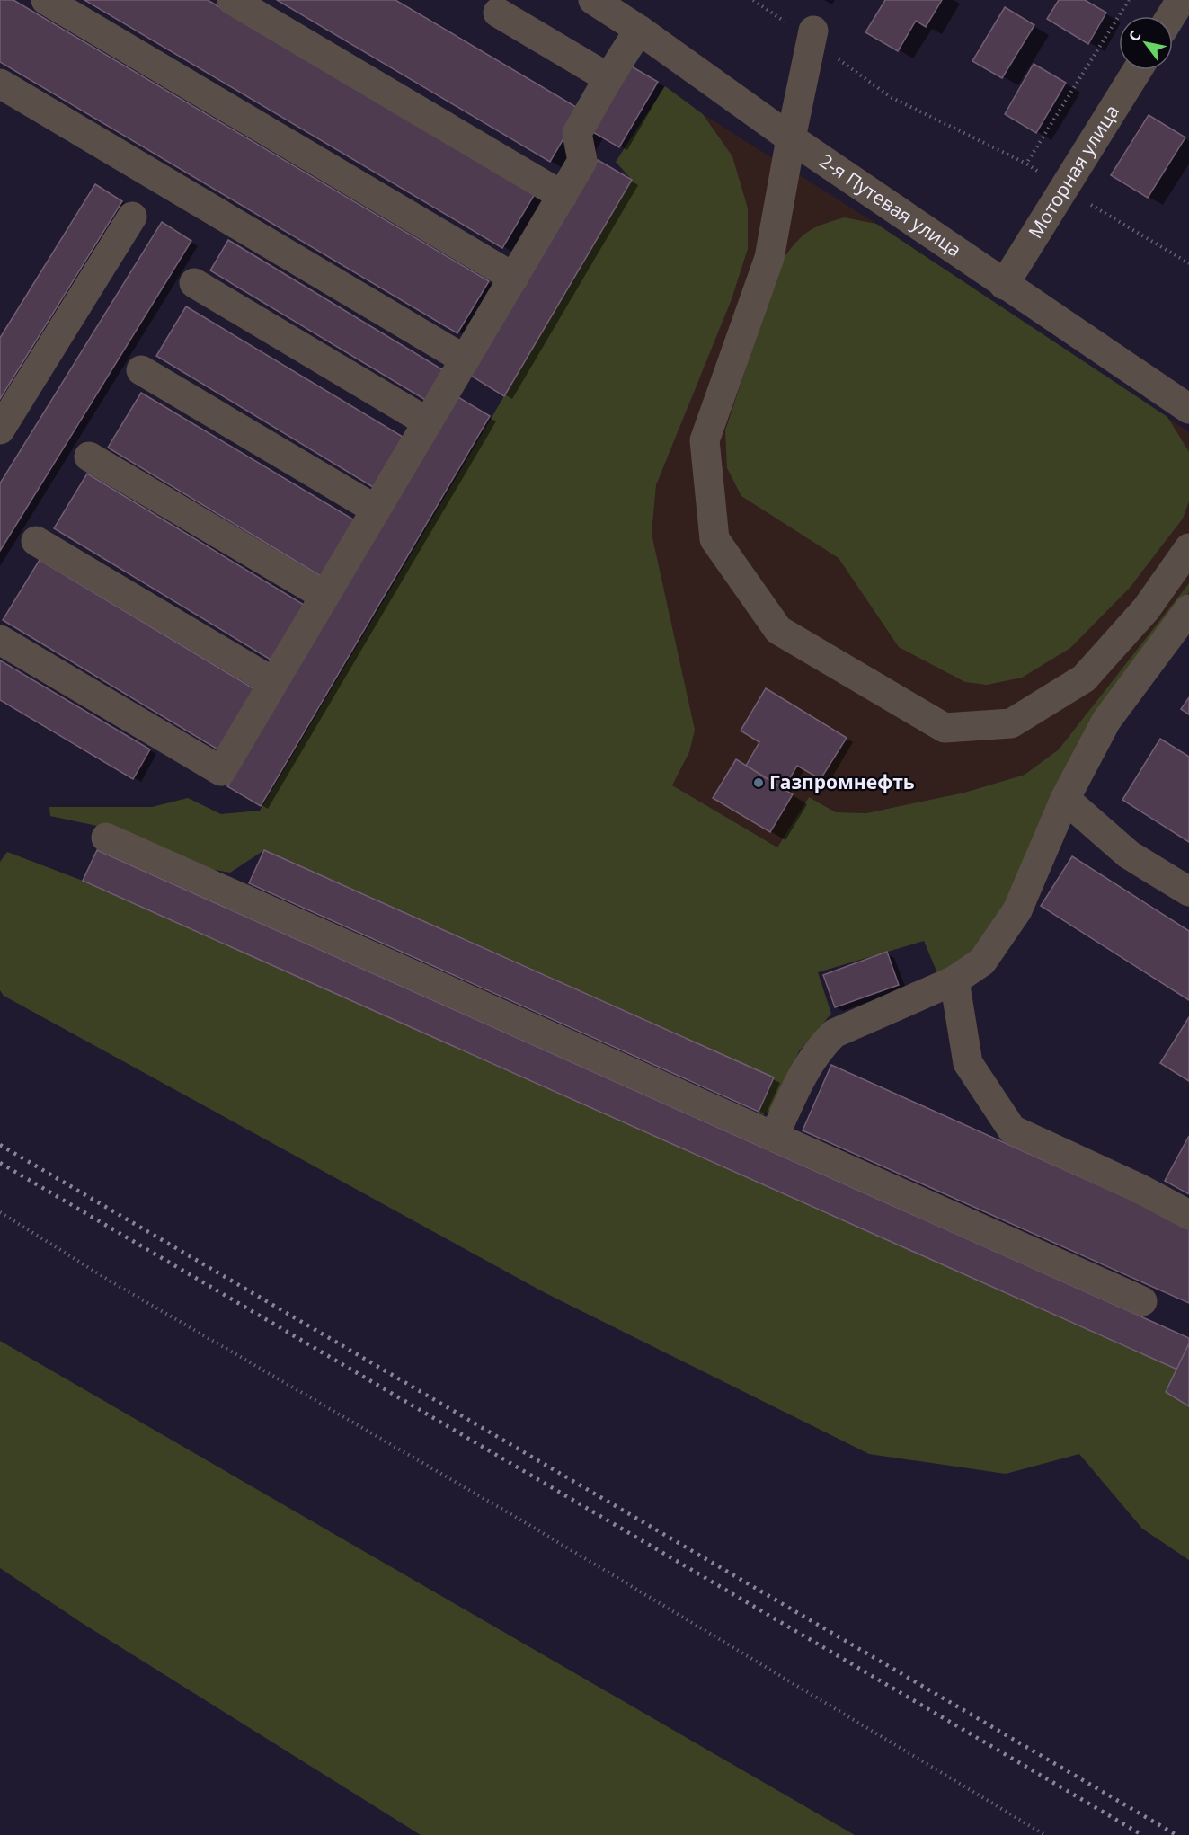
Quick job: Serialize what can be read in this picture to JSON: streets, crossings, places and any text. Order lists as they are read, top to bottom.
{
  "streets": {
    "street": ["Моторная улица", "2-я Путевая улица"]
  },
  "crossings": [
    ["Моторная улица", "2-я Путевая улица"]
  ],
  "places": ["Газпромнефть"],
  "north": "top left"
}
